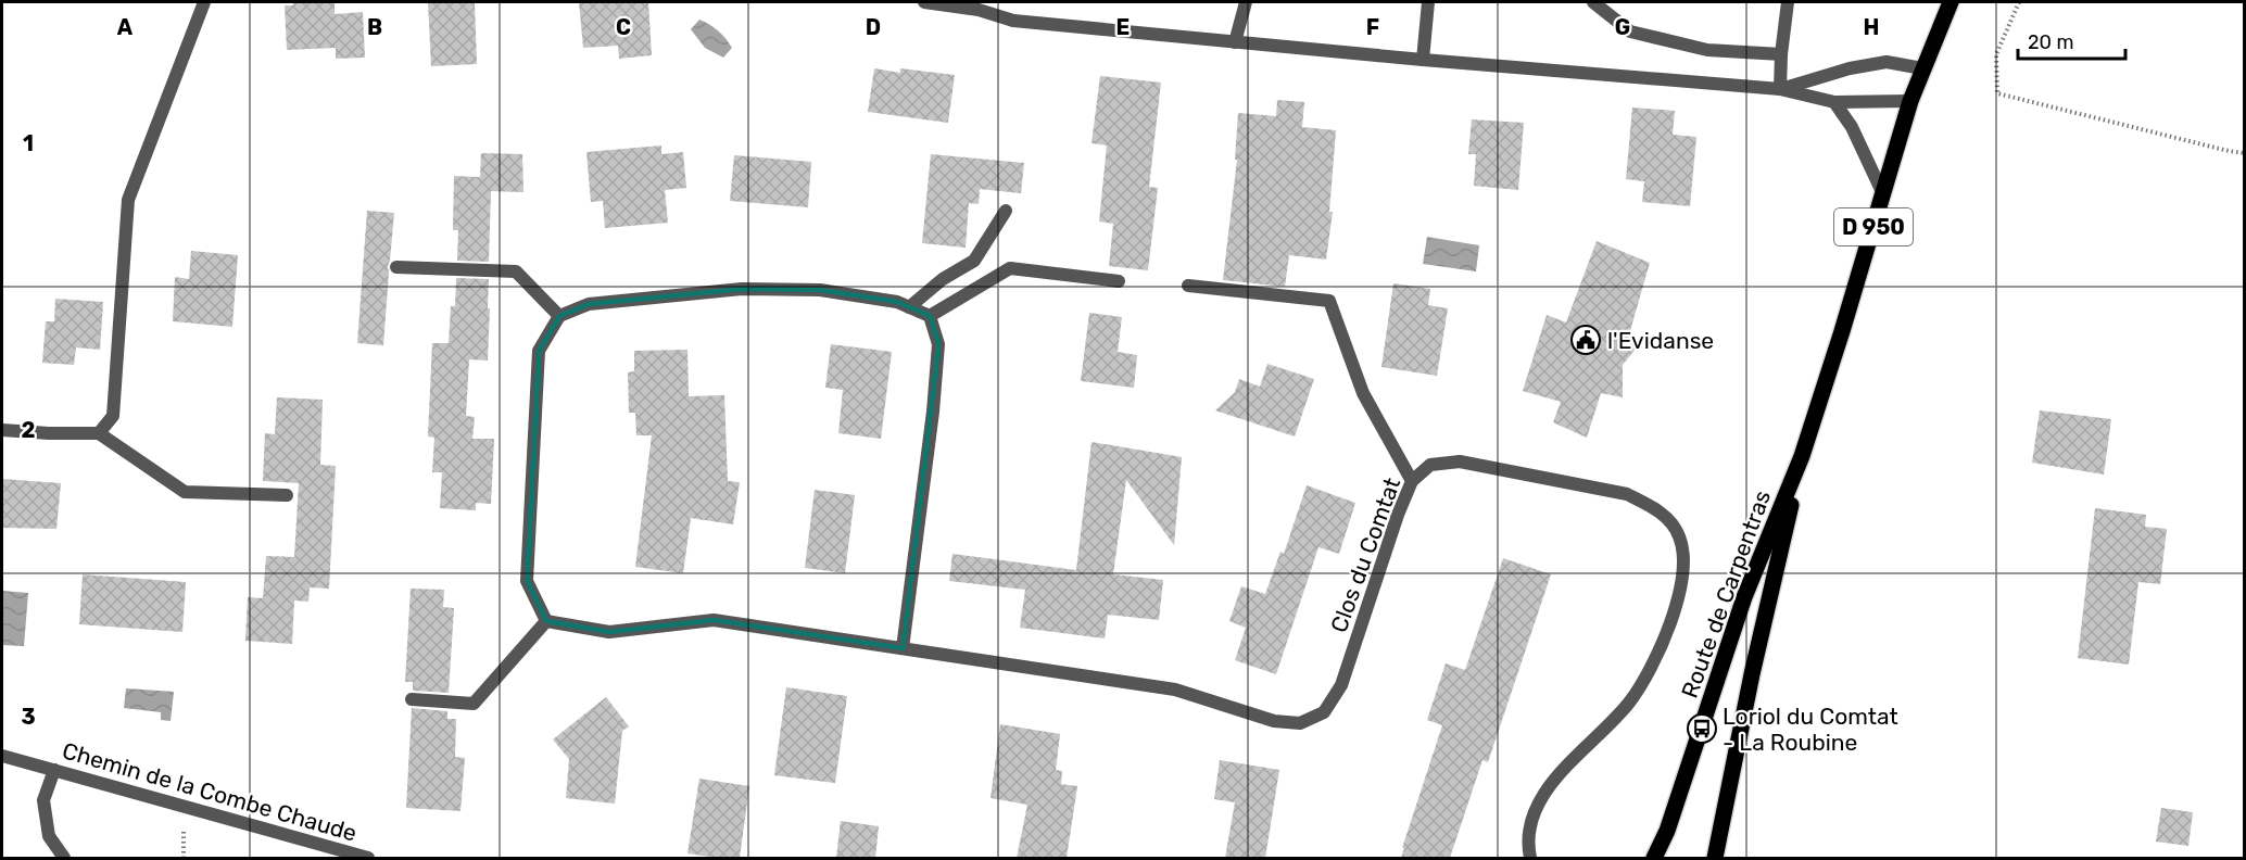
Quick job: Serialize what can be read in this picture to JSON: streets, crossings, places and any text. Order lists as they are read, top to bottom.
{
  "streets": {
    "main road": ["D 950", "Route de Carpentras"],
    "street": ["Clos du Comtat", "Chemin de la Combe Chaude"]
  },
  "places": {
    "public building": ["l'Evidanse"],
    "bus stop": ["Loriol du Comtat - La Roubine"]
  },
  "scale_bar": "20 m",
  "grid": {
    "columns": [
      "A",
      "B",
      "C",
      "D",
      "E",
      "F",
      "G",
      "H"
    ],
    "rows": ["1", "2", "3"]
  }
}
